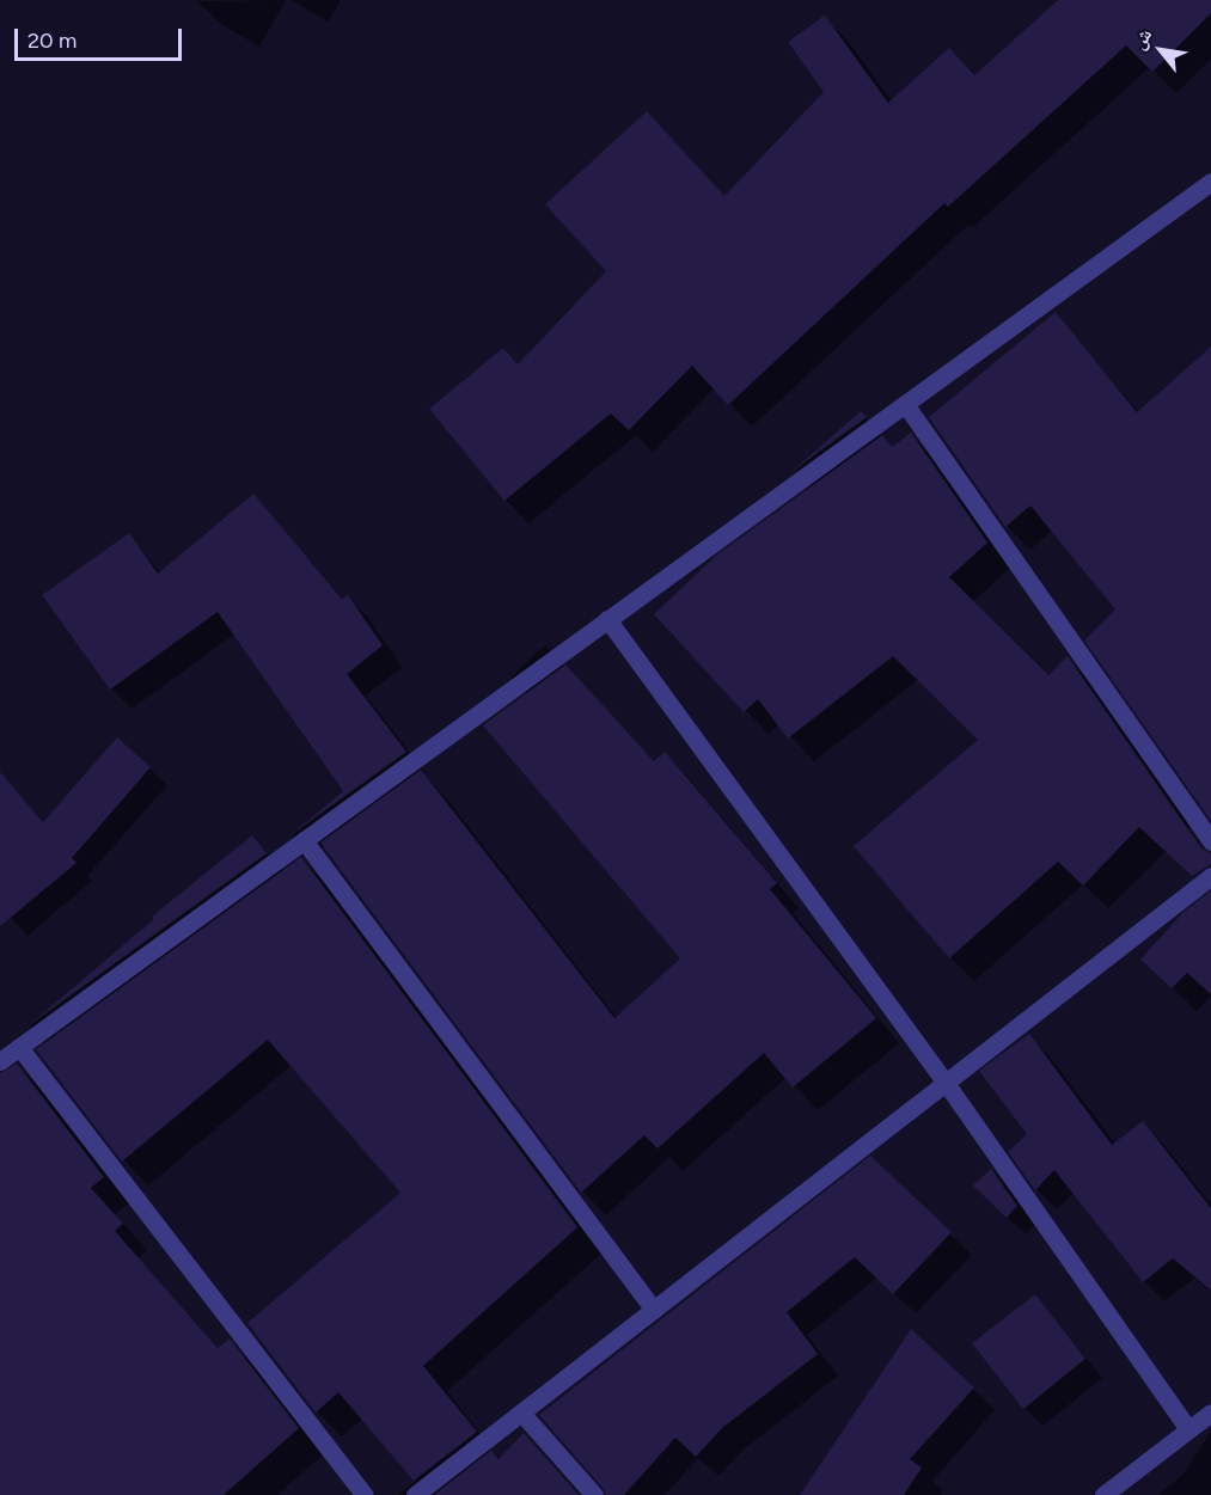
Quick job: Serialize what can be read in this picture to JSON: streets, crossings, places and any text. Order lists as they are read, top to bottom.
{
  "scale_bar": "20 m",
  "north": "top left"
}
